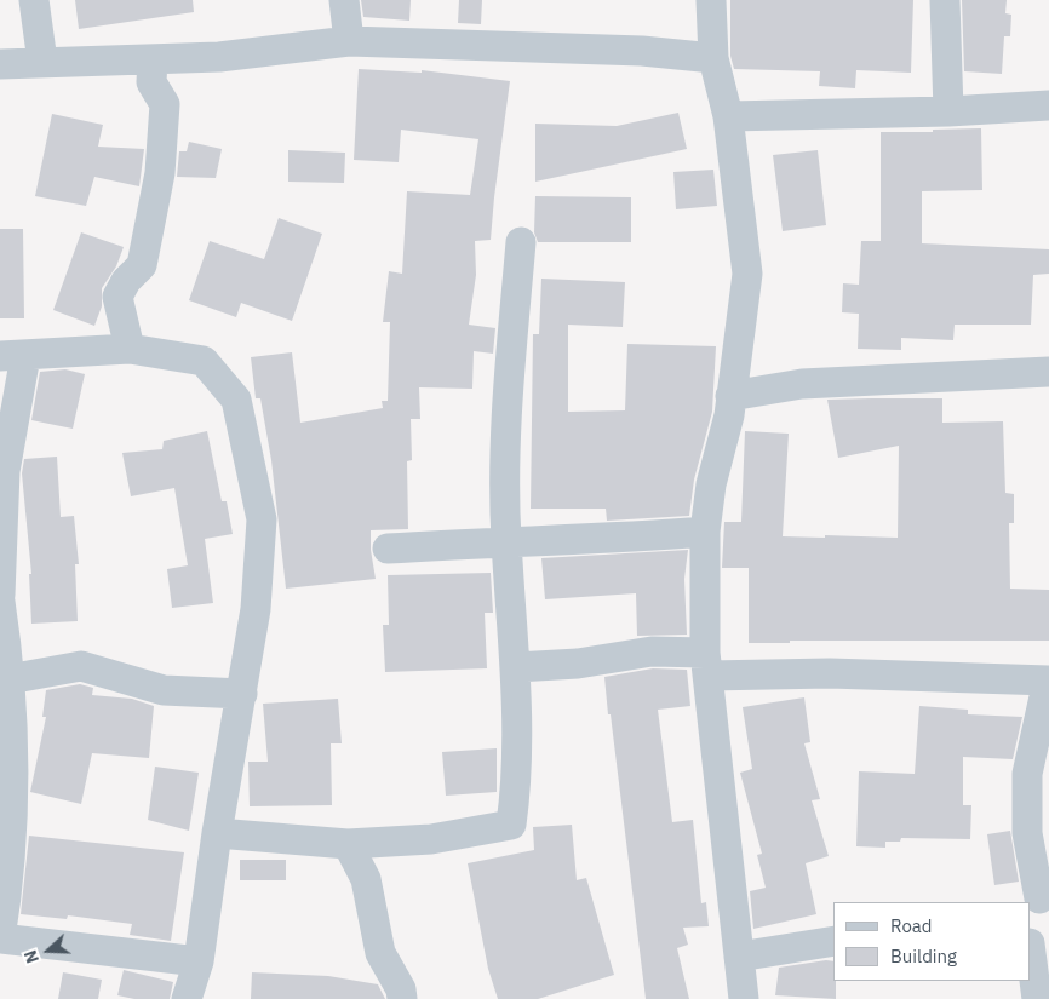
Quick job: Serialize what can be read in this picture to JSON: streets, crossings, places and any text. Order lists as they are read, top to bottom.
{
  "legend": ["Road", "Building"],
  "north": "left"
}
